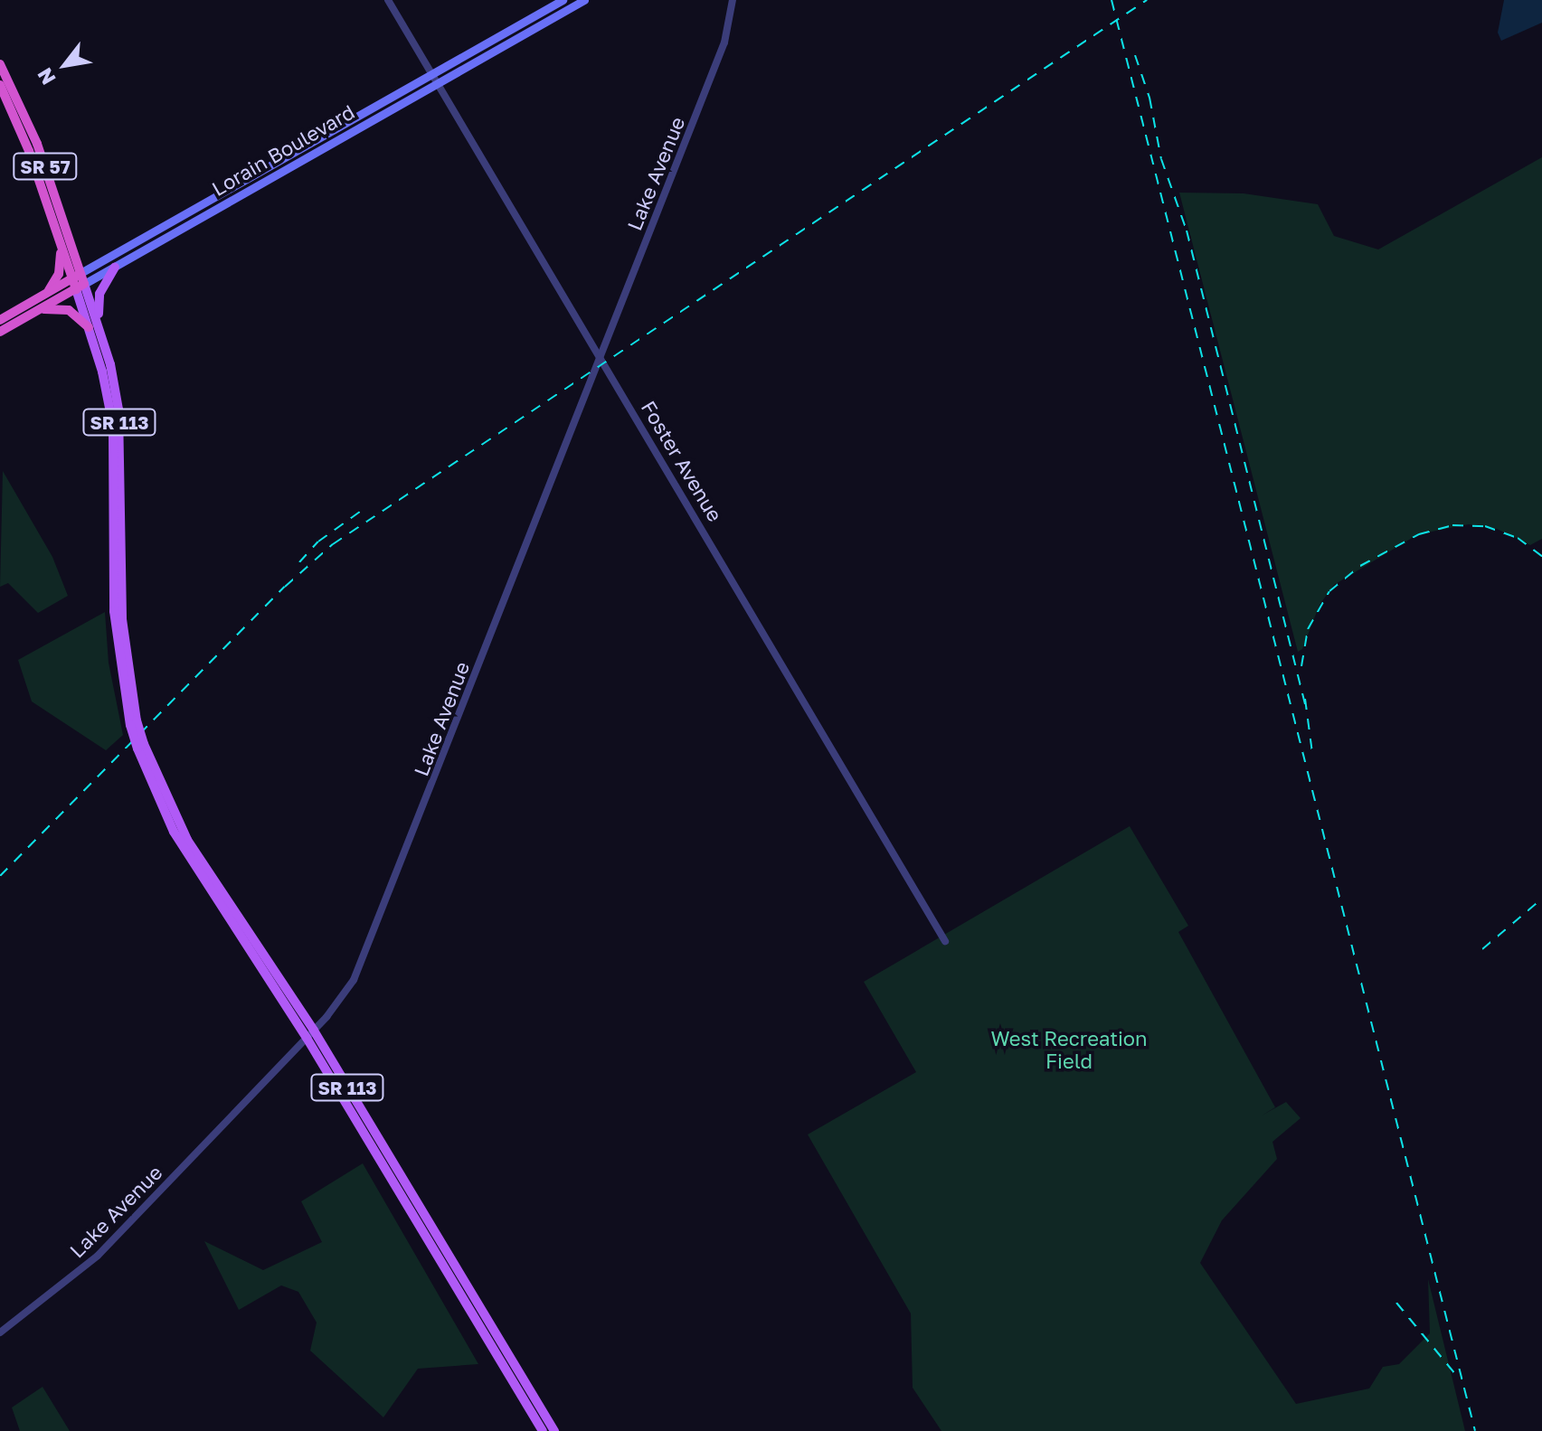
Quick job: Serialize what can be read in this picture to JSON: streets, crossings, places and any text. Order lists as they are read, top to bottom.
{
  "streets": {
    "highway": ["Lorain Boulevard", "SR 57"],
    "main road": ["SR 113"],
    "street": ["Lake Avenue", "Foster Avenue"]
  },
  "crossings": [
    ["Lorain Boulevard", "SR 57"],
    ["Lorain Boulevard", "SR 113"],
    ["Lorain Boulevard", "Foster Avenue"],
    ["SR 57", "SR 113"],
    ["Lake Avenue", "SR 113"],
    ["Lake Avenue", "Foster Avenue"]
  ],
  "parks": ["West Recreation Field"],
  "north": "bottom left"
}
